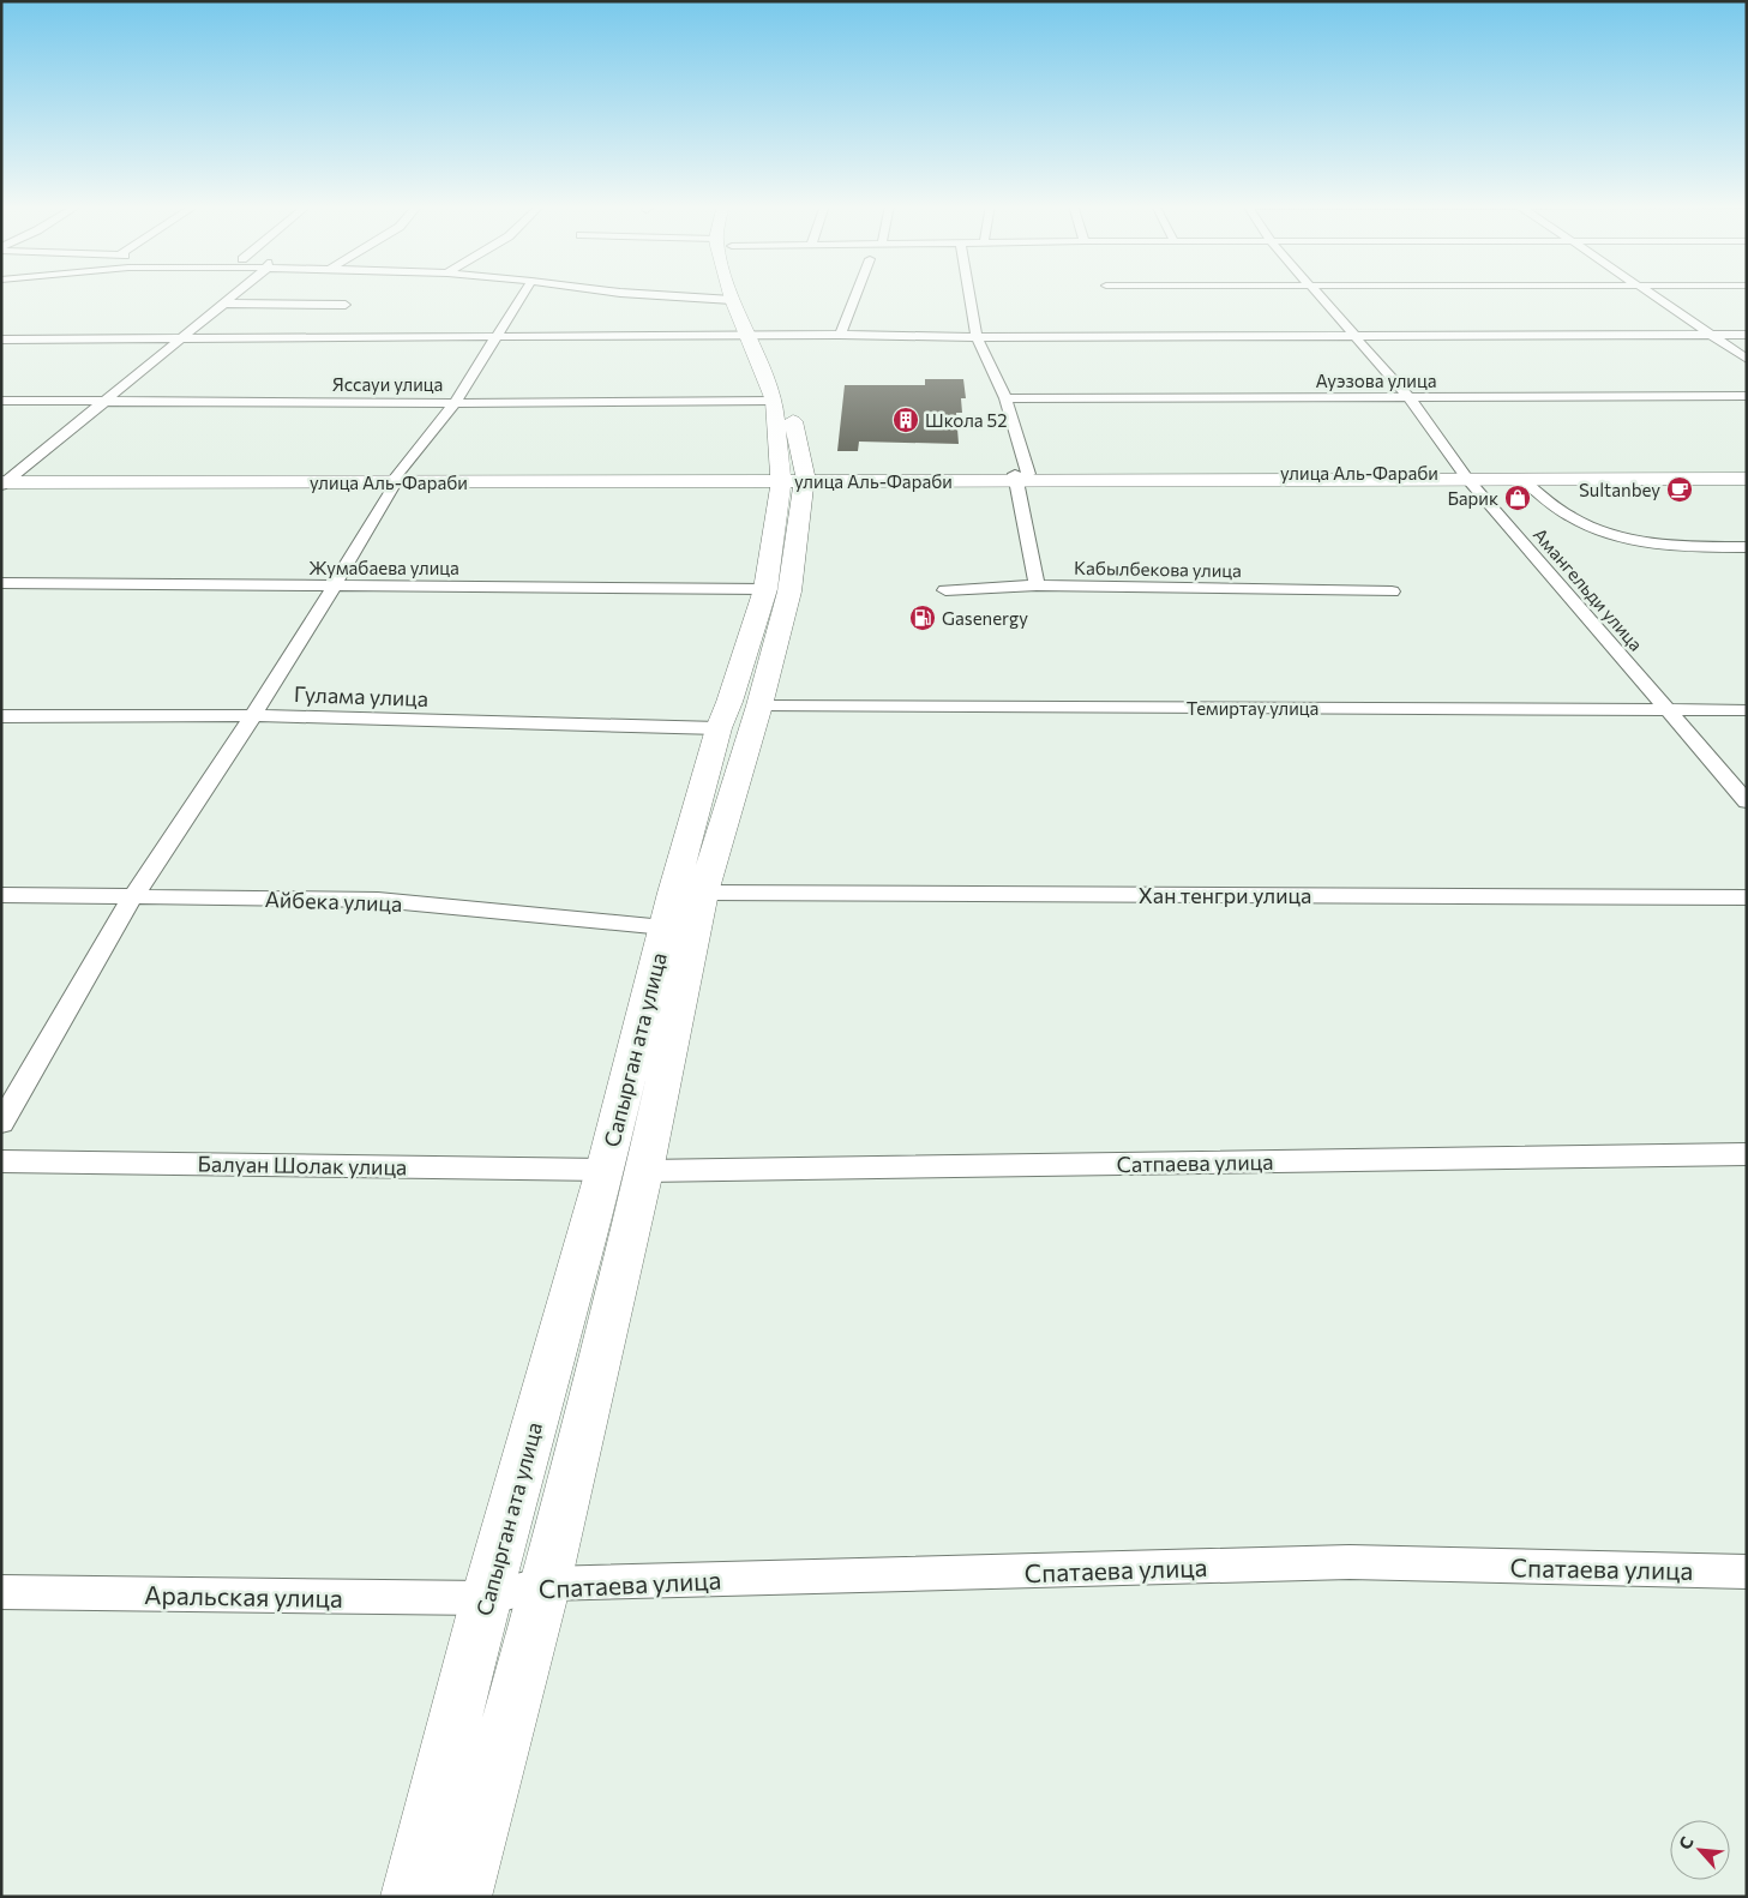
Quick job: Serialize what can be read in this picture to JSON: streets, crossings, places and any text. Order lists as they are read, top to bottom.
{
  "streets": {
    "main road": ["улица Аль-Фараби", "Сапырган ата улица"],
    "street": [
      "Ауэзова улица",
      "Яссауи улица",
      "Жумабаева улица",
      "Кабылбекова улица",
      "Амангельди улица",
      "Гулама улица",
      "Темиртау улица",
      "Хан тенгри улица",
      "Айбека улица",
      "Сатпаева улица",
      "Балуан Шолак улица",
      "Спатаева улица",
      "Аральская улица"
    ]
  },
  "crossings": [
    ["Ауэзова улица", "Амангельди улица"],
    ["Яссауи улица", "Сапырган ата улица"],
    ["улица Аль-Фараби", "Амангельди улица"],
    ["улица Аль-Фараби", "Сапырган ата улица"],
    ["Жумабаева улица", "Сапырган ата улица"],
    ["Амангельди улица", "Темиртау улица"],
    ["Гулама улица", "Сапырган ата улица"],
    ["Темиртау улица", "Сапырган ата улица"],
    ["Хан тенгри улица", "Сапырган ата улица"],
    ["Айбека улица", "Сапырган ата улица"],
    ["Сапырган ата улица", "Сатпаева улица"],
    ["Сапырган ата улица", "Балуан Шолак улица"],
    ["Сапырган ата улица", "Спатаева улица"],
    ["Сапырган ата улица", "Аральская улица"],
    ["Спатаева улица", "Аральская улица"]
  ],
  "places": {
    "building": ["Школа 52"],
    "cafe": ["Sultanbey"],
    "shop": ["Барик"],
    "fuel station": ["Gasenergy"]
  },
  "north": "top left"
}
